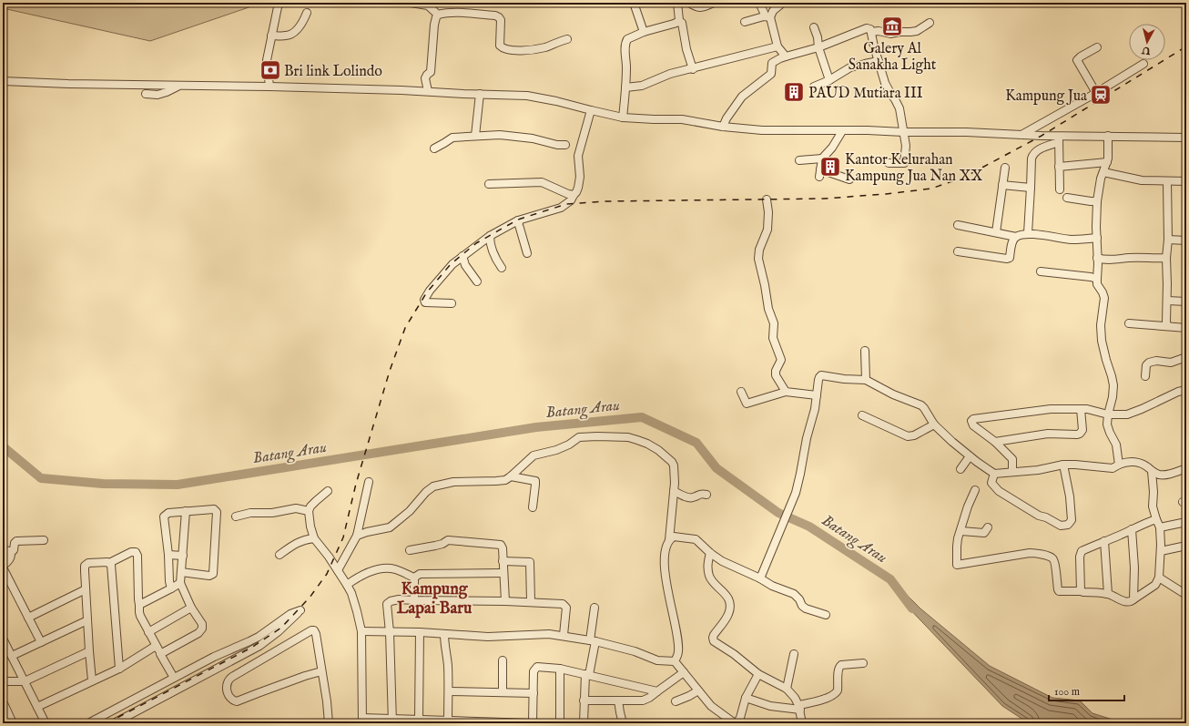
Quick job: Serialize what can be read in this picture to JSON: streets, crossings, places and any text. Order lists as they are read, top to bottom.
{
  "districts": ["Kampung Lapai Baru"],
  "water": ["Batang Arau"],
  "places": {
    "museum": ["Galery Al Sanakha Light"],
    "bank": ["Bri link Lolindo"],
    "building": ["PAUD Mutiara III", "Kantor Kelurahan Kampung Jua Nan XX"],
    "station": ["Kampung Jua"]
  },
  "scale_bar": "100 m",
  "north": "bottom"
}
